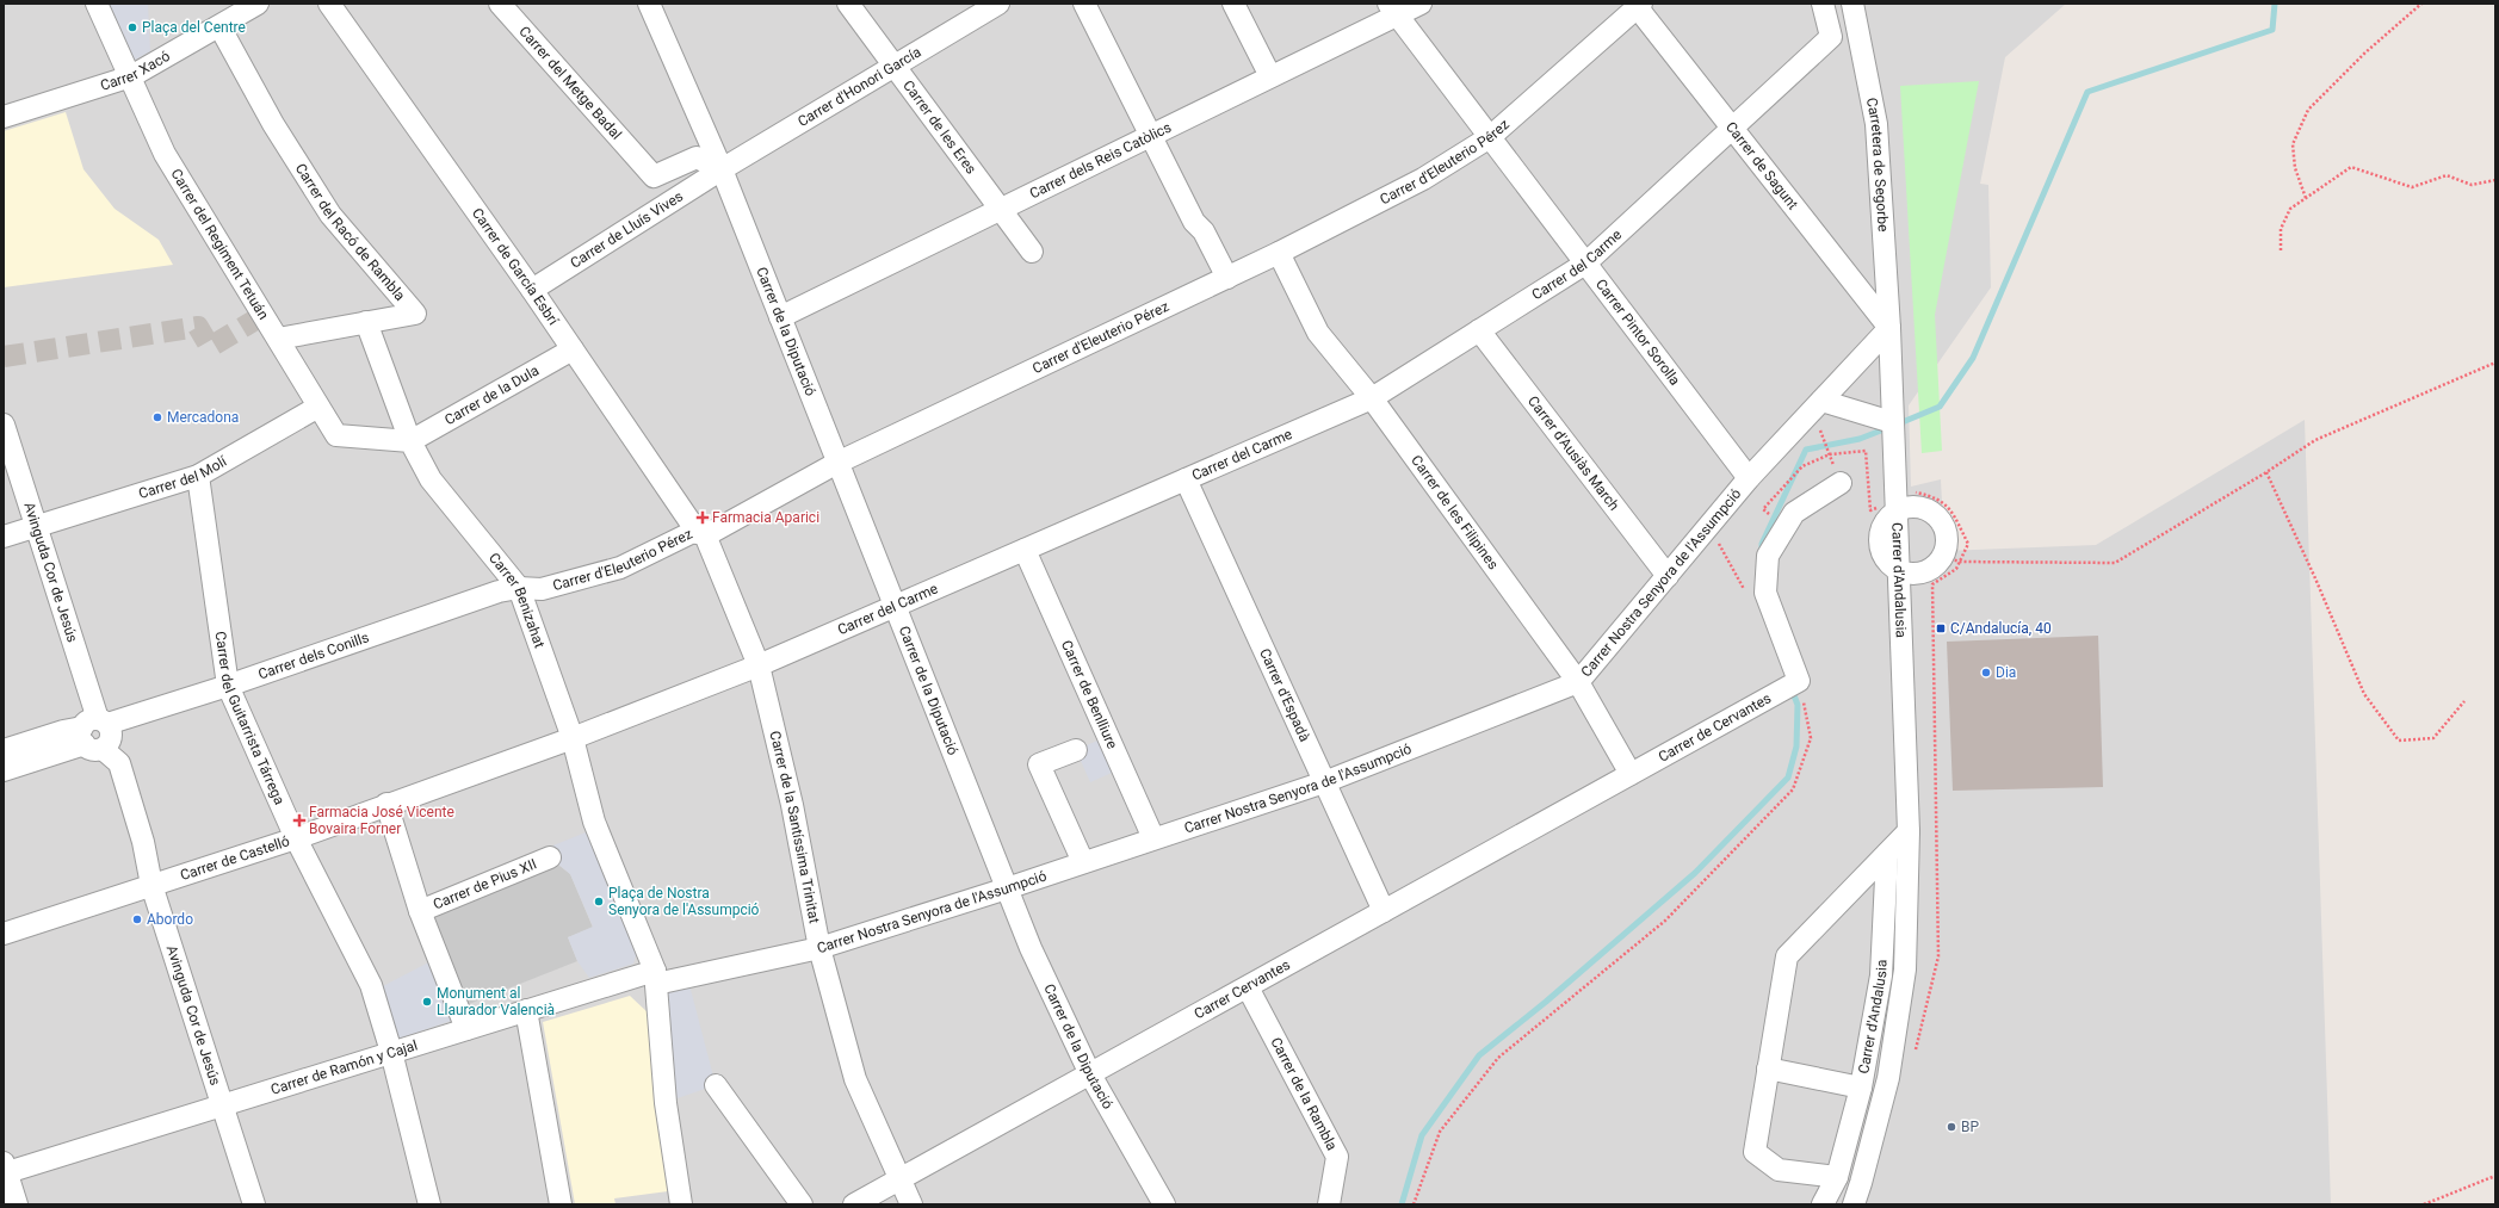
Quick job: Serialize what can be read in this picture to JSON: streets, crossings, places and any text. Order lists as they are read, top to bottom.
{
  "streets": {
    "street": [
      "Carrer Xacó",
      "Carrer del Metge Badal",
      "Carrer d'Honori García",
      "Carrer de les Eres",
      "Carrer dels Reis Catòlics",
      "Carrer d'Eleuterio Pérez",
      "Carretera de Segorbe",
      "Carrer de Sagunt",
      "Carrer de Lluís Vives",
      "Carrer del Racó de Rambla",
      "Carrer del Regiment Tetuán",
      "Carrer del Carme",
      "Carrer de García Esbrí",
      "Carrer de la Diputació",
      "Carrer Pintor Sorolla",
      "Carrer de la Dula",
      "Carrer d'Ausiàs March",
      "Carrer del Molí",
      "Carrer de les Filipines",
      "Avinguda Cor de Jesús",
      "Carrer d'Andalusia",
      "Carrer Nostra Senyora de l'Assumpció",
      "Carrer Benizahat",
      "Carrer dels Conills",
      "Carrer de Benlliure",
      "Carrer d'Espadà",
      "Carrer del Guitarrista Tárrega",
      "Carrer de Cervantes",
      "Carrer de la Santíssima Trinitat",
      "Carrer de Castelló",
      "Carrer de Pius XII",
      "Carrer Cervantes",
      "Carrer de Ramón y Cajal",
      "Carrer de la Rambla"
    ]
  },
  "crossings": [
    ["Carrer Xacó", "Carrer del Racó de Rambla"],
    ["Carrer Xacó", "Carrer del Regiment Tetuán"],
    ["Carrer del Metge Badal", "Carrer d'Honori García"],
    ["Carrer del Metge Badal", "Carrer de Lluís Vives"],
    ["Carrer del Metge Badal", "Carrer de la Diputació"],
    ["Carrer d'Honori García", "Carrer de les Eres"],
    ["Carrer d'Honori García", "Carrer de Lluís Vives"],
    ["Carrer d'Honori García", "Carrer de la Diputació"],
    ["Carrer de les Eres", "Carrer dels Reis Catòlics"],
    ["Carrer dels Reis Catòlics", "Carrer de la Diputació"],
    ["Carrer dels Reis Catòlics", "Carrer Pintor Sorolla"],
    ["Carrer d'Eleuterio Pérez", "Carrer de Sagunt"],
    ["Carrer d'Eleuterio Pérez", "Carrer de García Esbrí"],
    ["Carrer d'Eleuterio Pérez", "Carrer de la Diputació"],
    ["Carrer d'Eleuterio Pérez", "Carrer Pintor Sorolla"],
    ["Carrer d'Eleuterio Pérez", "Carrer de les Filipines"],
    ["Carrer d'Eleuterio Pérez", "Carrer Benizahat"],
    ["Carrer d'Eleuterio Pérez", "Carrer dels Conills"],
    ["Carrer d'Eleuterio Pérez", "Carrer de la Santíssima Trinitat"],
    ["Carretera de Segorbe", "Carrer de Sagunt"],
    ["Carretera de Segorbe", "Carrer d'Andalusia"],
    ["Carretera de Segorbe", "Carrer Nostra Senyora de l'Assumpció"],
    ["Carrer de Sagunt", "Carrer del Carme"],
    ["Carrer de Sagunt", "Carrer d'Andalusia"],
    ["Carrer de Sagunt", "Carrer Nostra Senyora de l'Assumpció"],
    ["Carrer de Lluís Vives", "Carrer de García Esbrí"],
    ["Carrer de Lluís Vives", "Carrer de la Diputació"],
    ["Carrer del Racó de Rambla", "Carrer del Regiment Tetuán"],
    ["Carrer del Racó de Rambla", "Carrer Benizahat"],
    ["Carrer del Regiment Tetuán", "Carrer de la Dula"],
    ["Carrer del Regiment Tetuán", "Carrer del Molí"],
    ["Carrer del Regiment Tetuán", "Carrer Benizahat"],
    ["Carrer del Carme", "Carrer de la Diputació"],
    ["Carrer del Carme", "Carrer Pintor Sorolla"],
    ["Carrer del Carme", "Carrer d'Ausiàs March"],
    ["Carrer del Carme", "Carrer de les Filipines"],
    ["Carrer del Carme", "Carrer Benizahat"],
    ["Carrer del Carme", "Carrer de Benlliure"],
    ["Carrer del Carme", "Carrer d'Espadà"],
    ["Carrer del Carme", "Carrer de la Santíssima Trinitat"],
    ["Carrer del Carme", "Carrer de Castelló"],
    ["Carrer de García Esbrí", "Carrer de la Dula"],
    ["Carrer de García Esbrí", "Carrer de la Santíssima Trinitat"],
    ["Carrer de la Diputació", "Carrer Nostra Senyora de l'Assumpció"],
    ["Carrer de la Diputació", "Carrer Cervantes"],
    ["Carrer Pintor Sorolla", "Carrer Nostra Senyora de l'Assumpció"],
    ["Carrer de la Dula", "Carrer Benizahat"],
    ["Carrer d'Ausiàs March", "Carrer Nostra Senyora de l'Assumpció"],
    ["Carrer del Molí", "Avinguda Cor de Jesús"],
    ["Carrer del Molí", "Carrer del Guitarrista Tárrega"],
    ["Carrer de les Filipines", "Carrer Nostra Senyora de l'Assumpció"],
    ["Carrer de les Filipines", "Carrer de Cervantes"],
    ["Carrer de les Filipines", "Carrer Cervantes"],
    ["Avinguda Cor de Jesús", "Carrer dels Conills"],
    ["Avinguda Cor de Jesús", "Carrer de Castelló"],
    ["Avinguda Cor de Jesús", "Carrer de Ramón y Cajal"],
    ["Carrer d'Andalusia", "Carrer Nostra Senyora de l'Assumpció"],
    ["Carrer Nostra Senyora de l'Assumpció", "Carrer de Benlliure"],
    ["Carrer Nostra Senyora de l'Assumpció", "Carrer d'Espadà"],
    ["Carrer Nostra Senyora de l'Assumpció", "Carrer de la Santíssima Trinitat"],
    ["Carrer Nostra Senyora de l'Assumpció", "Carrer de Ramón y Cajal"],
    ["Carrer Benizahat", "Carrer dels Conills"],
    ["Carrer Benizahat", "Carrer de Castelló"],
    ["Carrer dels Conills", "Carrer del Guitarrista Tárrega"],
    ["Carrer d'Espadà", "Carrer Cervantes"],
    ["Carrer del Guitarrista Tárrega", "Carrer de Castelló"],
    ["Carrer del Guitarrista Tárrega", "Carrer de Ramón y Cajal"],
    ["Carrer de Cervantes", "Carrer Cervantes"],
    ["Carrer de la Santíssima Trinitat", "Carrer Cervantes"],
    ["Carrer Cervantes", "Carrer de la Rambla"]
  ],
  "places": {
    "other": [
      "Plaça del Centre",
      "Mercadona",
      "Dia",
      "Plaça de Nostra Senyora de l'Assumpció",
      "Abordo",
      "Monument al Llaurador Valencià",
      "BP"
    ],
    "health": ["Farmacia Aparici", "Farmacia José Vicente Bovaira Forner"],
    "transit": ["C/Andalucía, 40"]
  }
}
